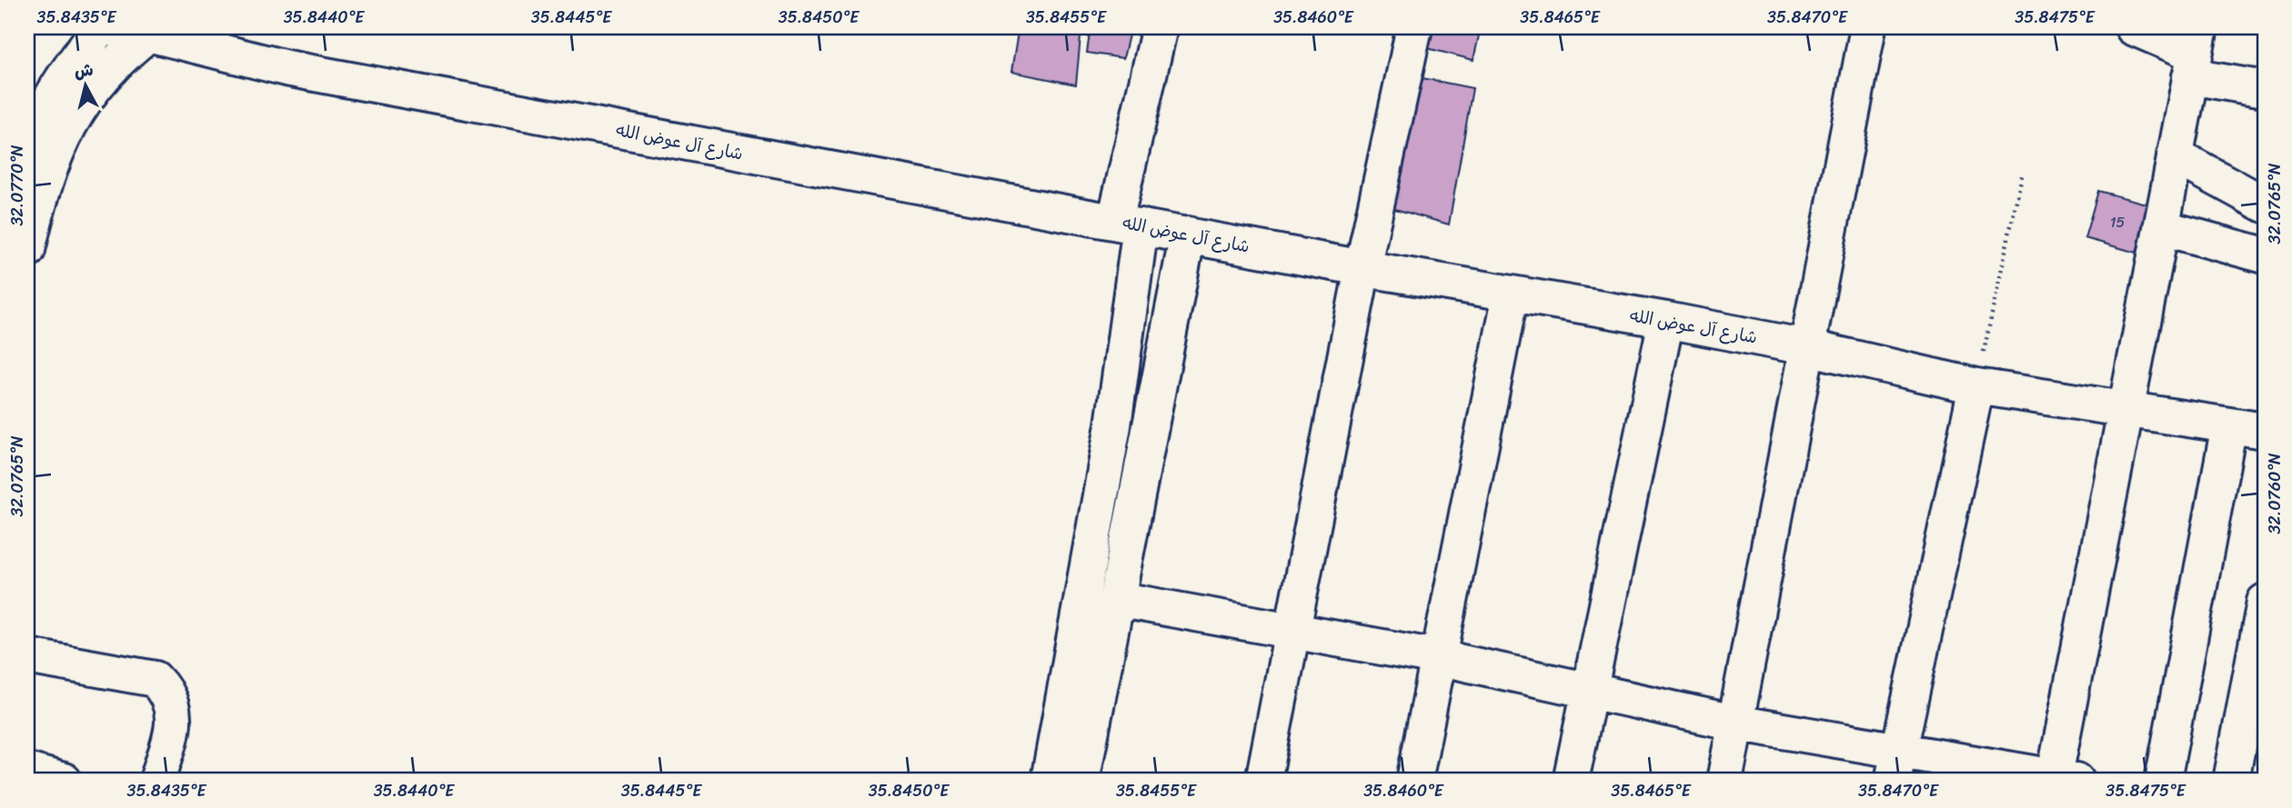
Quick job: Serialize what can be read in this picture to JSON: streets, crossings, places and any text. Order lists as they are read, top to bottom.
{
  "streets": {
    "street": ["شارع آل عوض الله"]
  },
  "house_numbers": ["15"],
  "north": "top",
  "coordinates": [
    "35.8435°E",
    "35.8440°E",
    "35.8445°E",
    "35.8450°E",
    "35.8455°E",
    "35.8460°E",
    "35.8465°E",
    "35.8470°E",
    "35.8475°E",
    "32.0770°N",
    "32.0765°N",
    "32.0760°N"
  ]
}
